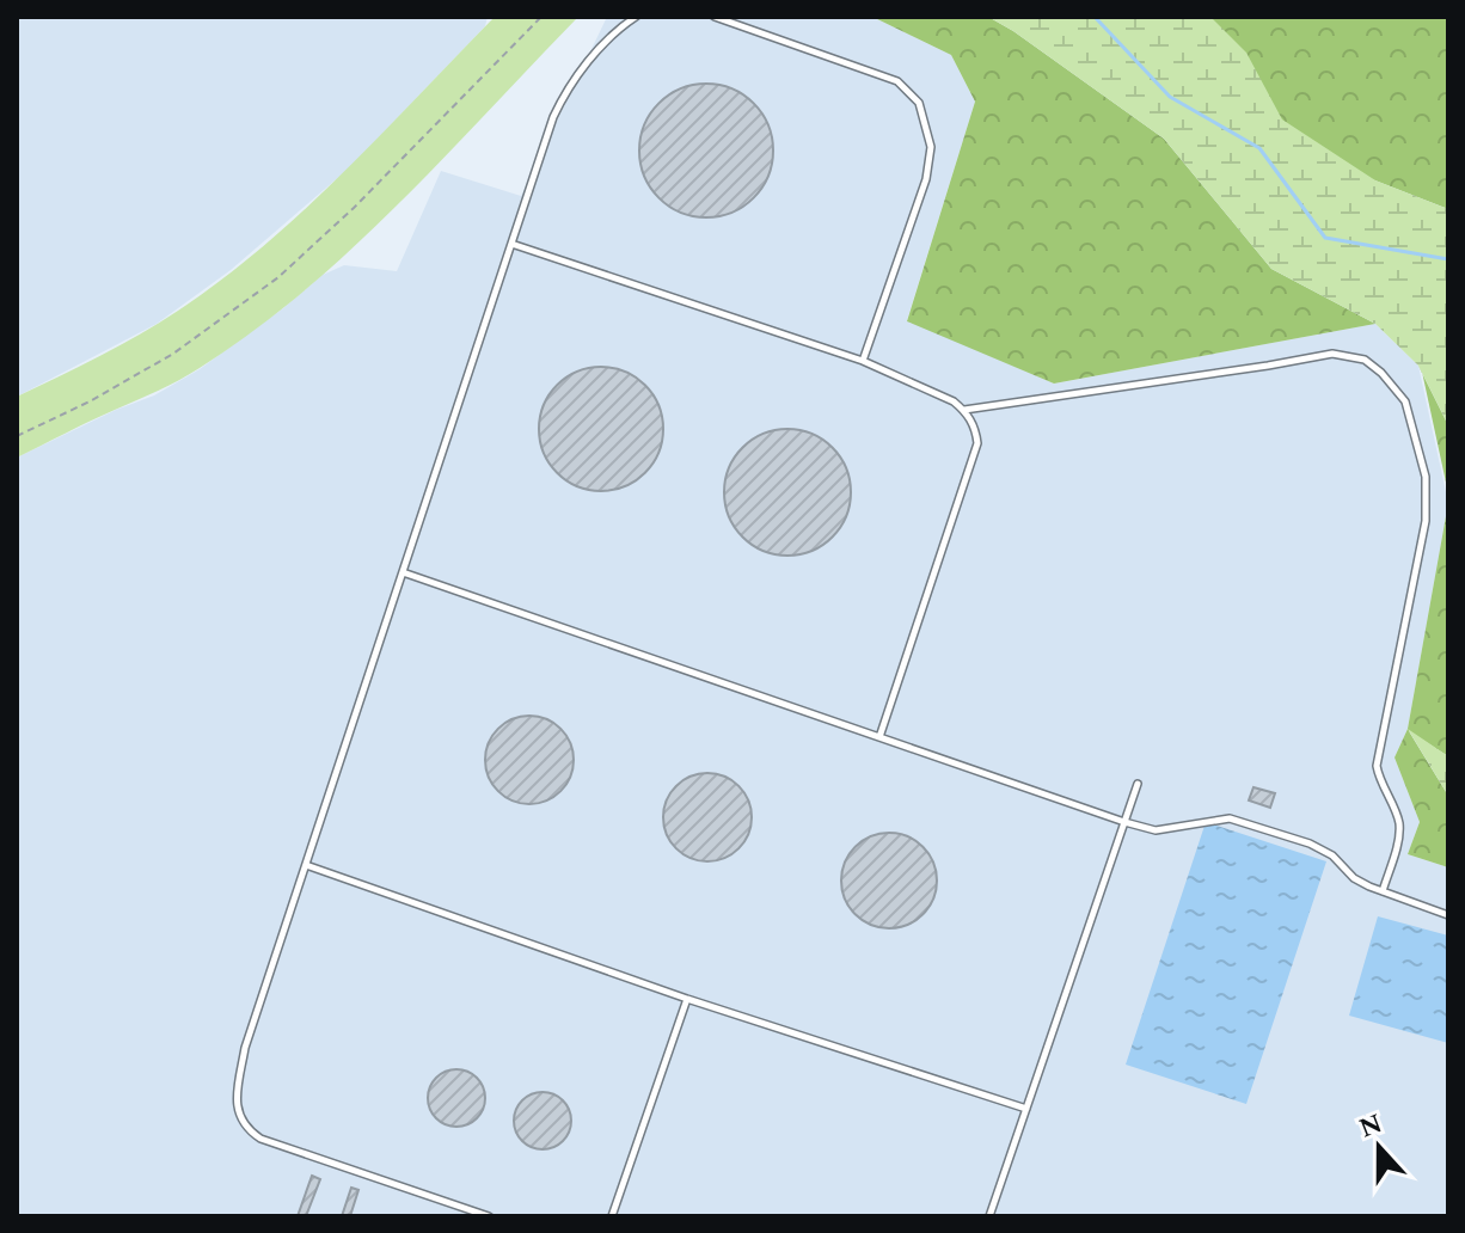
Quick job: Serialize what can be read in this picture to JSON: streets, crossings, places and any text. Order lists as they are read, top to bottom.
{
  "north": "top"
}
